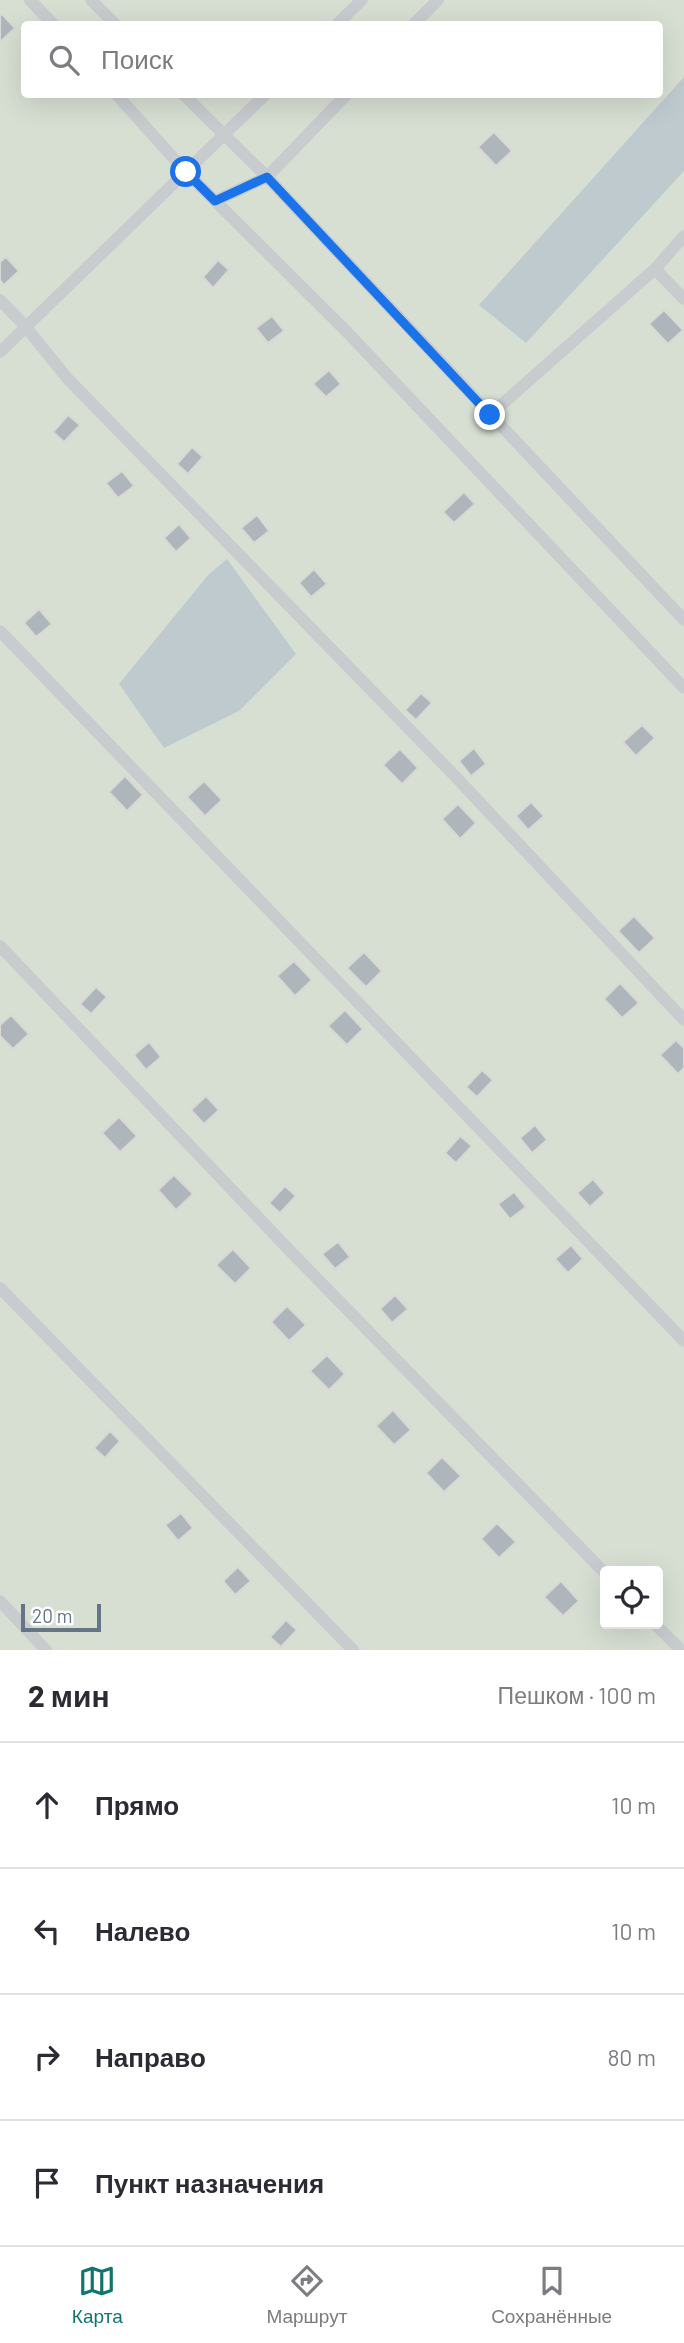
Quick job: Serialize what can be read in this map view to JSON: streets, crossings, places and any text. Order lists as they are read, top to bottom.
{
  "scale_bar": "20 m",
  "page": {
    "search": "Поиск",
    "scale": "20 m",
    "heading": ["2 мин", "Пешком · 100 m"],
    "list": [
      ["Прямо", "10 m"],
      ["Налево", "10 m"],
      ["Направо", "80 m"],
      "Пункт назначения"
    ],
    "nav": ["Карта", "Маршрут", "Сохранённые"]
  }
}
